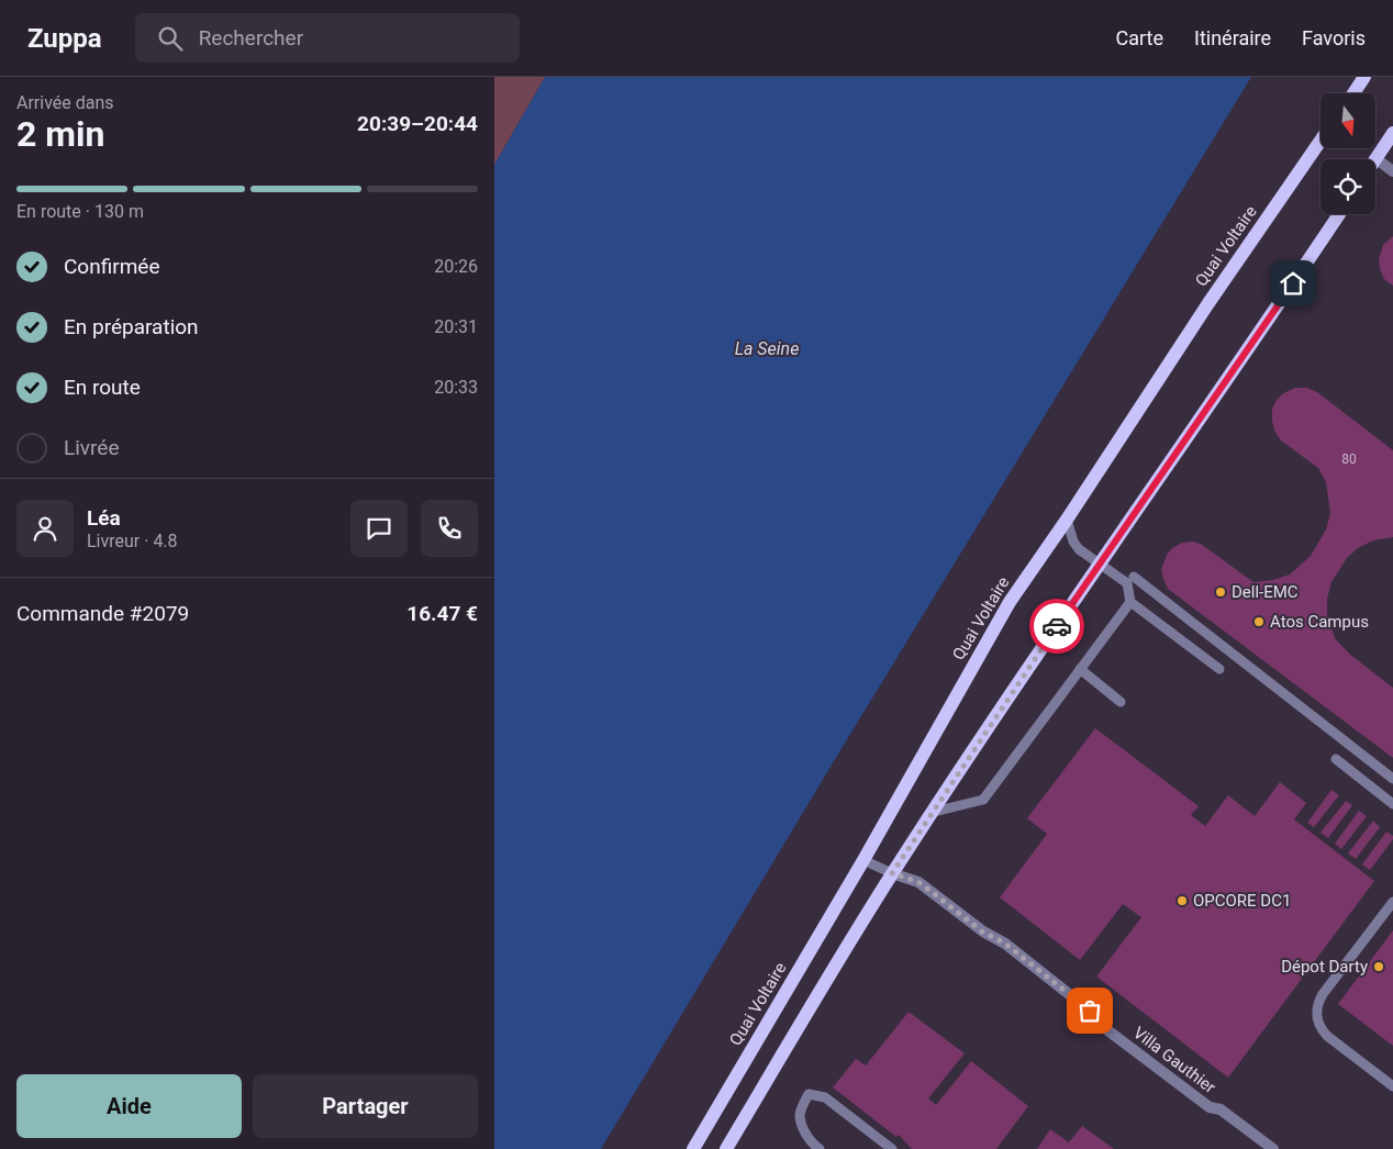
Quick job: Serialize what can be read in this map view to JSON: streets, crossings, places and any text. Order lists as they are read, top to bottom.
{
  "streets": {
    "main road": ["Quai Voltaire"],
    "street": ["Villa Gauthier"]
  },
  "water": ["La Seine"],
  "places": [
    "Dell-EMC",
    "Atos Campus",
    "OPCORE DC1",
    "Dépot Darty"
  ],
  "house_numbers": ["80"],
  "north": "bottom",
  "page": {
    "header": "Zuppa",
    "search": "Rechercher",
    "nav": ["Carte", "Itinéraire", "Favoris"],
    "heading": ["2 min", "Arrivée dans", "20:39–20:44"],
    "panel": [
      "Léa",
      "Livreur · 4.8",
      "Commande #2079",
      "16.47 €"
    ],
    "bar": "En route · 130 m",
    "list": [
      ["Confirmée", "20:26"],
      ["En préparation", "20:31"],
      ["En route", "20:33"],
      "Livrée"
    ],
    "buttons": ["Aide", "Partager"]
  }
}
